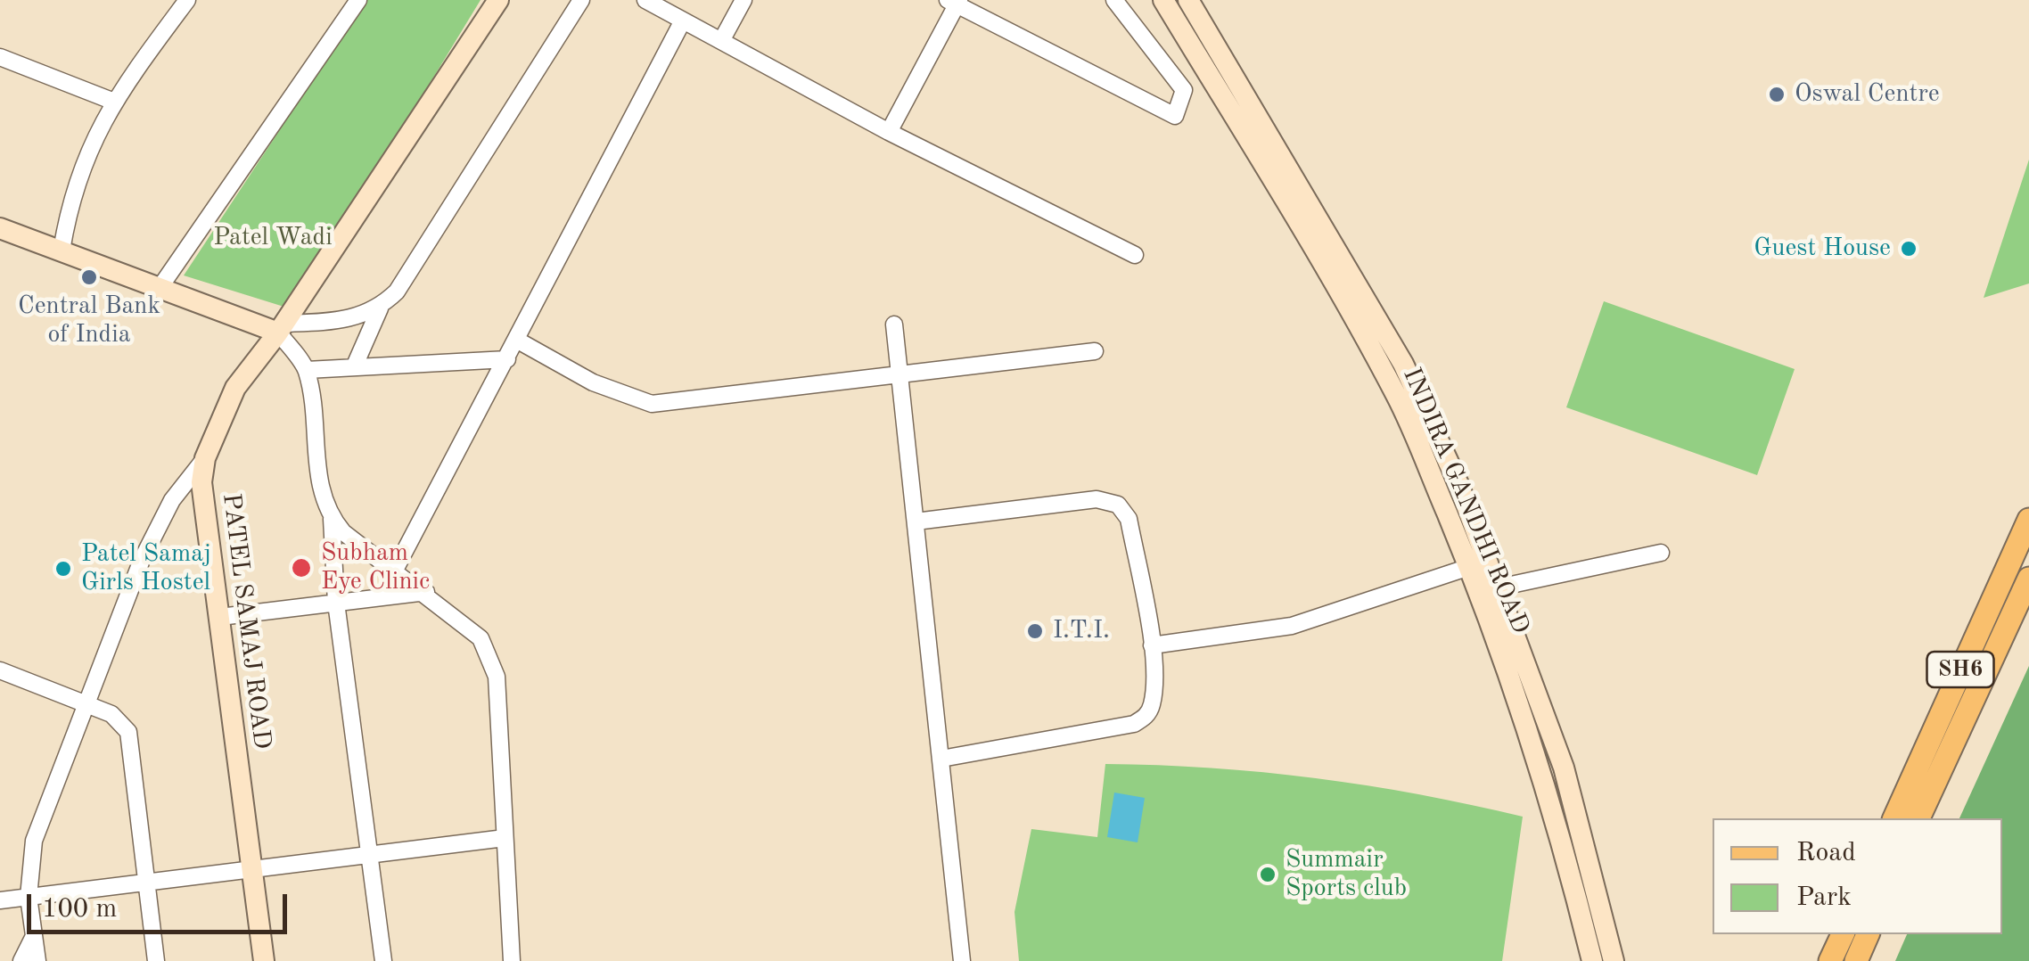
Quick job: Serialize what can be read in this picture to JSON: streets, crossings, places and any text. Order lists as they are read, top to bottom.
{
  "streets": {
    "main road": ["INDIRA GANDHI ROAD", "PATEL SAMAJ ROAD", "SH6"]
  },
  "parks": ["Patel Wadi"],
  "places": [
    "Oswal Centre",
    "Guest House",
    "Central Bank of India",
    "Subham Eye Clinic",
    "Patel Samaj Girls Hostel",
    "I.T.I.",
    "Summair Sports club"
  ],
  "legend": ["Road", "Park"],
  "scale_bar": "100 m"
}
